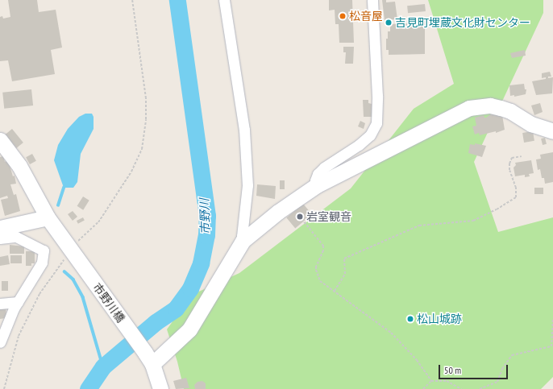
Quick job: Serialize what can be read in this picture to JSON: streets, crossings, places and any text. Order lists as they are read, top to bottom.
{
  "streets": {
    "street": ["市野川橋"]
  },
  "water": ["市野川"],
  "places": [
    "松音屋",
    "吉見町埋蔵文化財センター",
    "岩室観音",
    "松山城跡"
  ],
  "scale_bar": "50 m"
}
